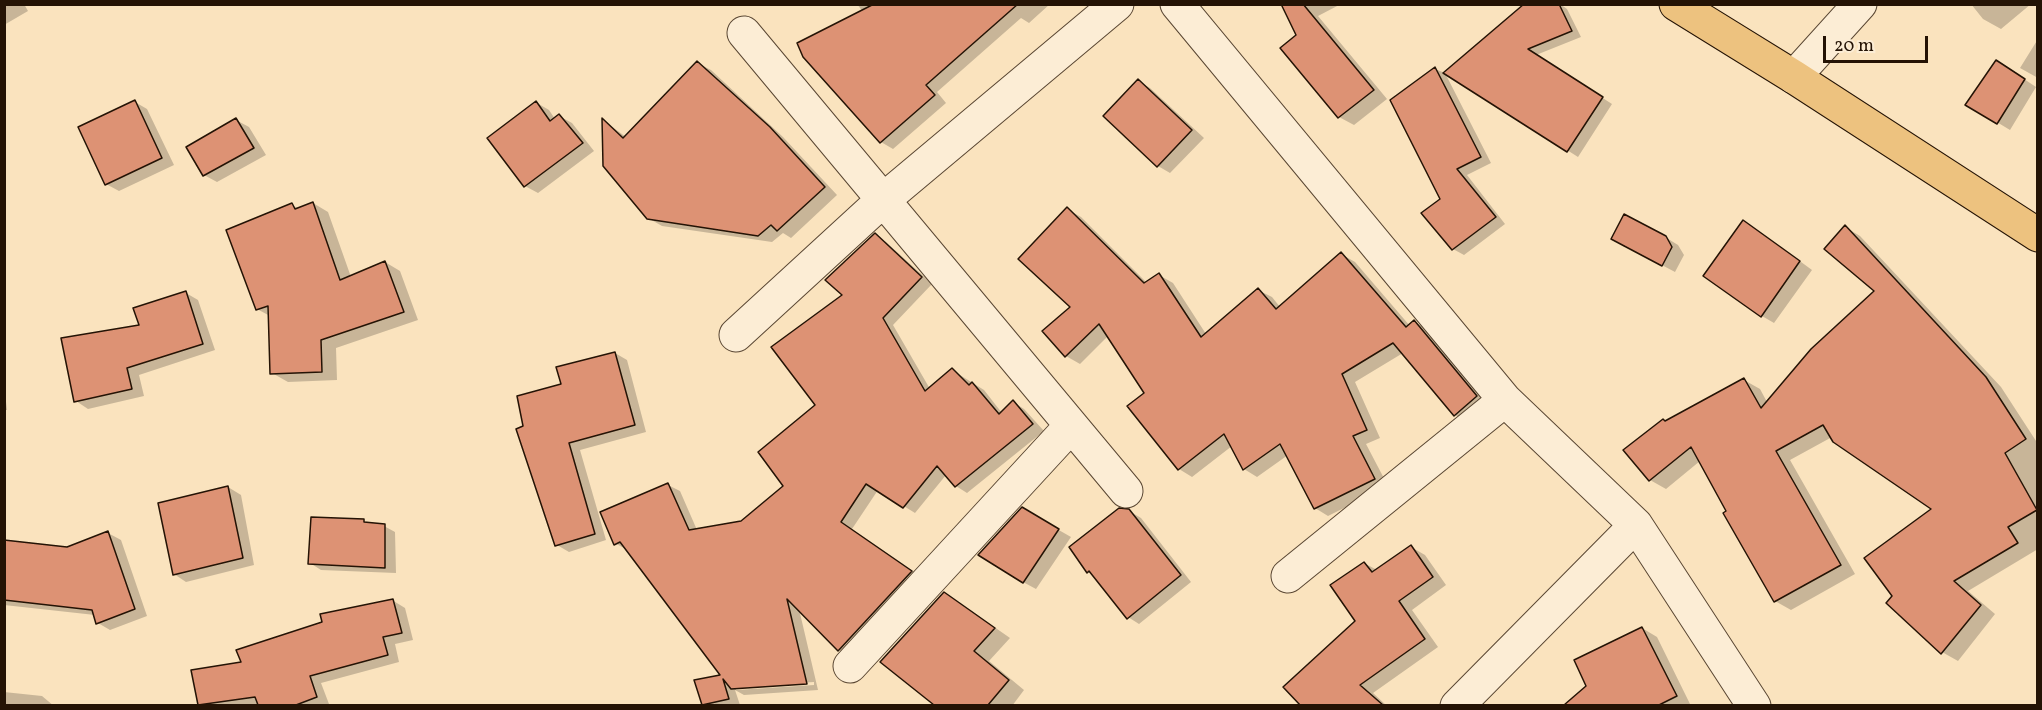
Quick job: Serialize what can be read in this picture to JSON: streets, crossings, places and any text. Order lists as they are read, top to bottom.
{
  "scale_bar": "20 m"
}
